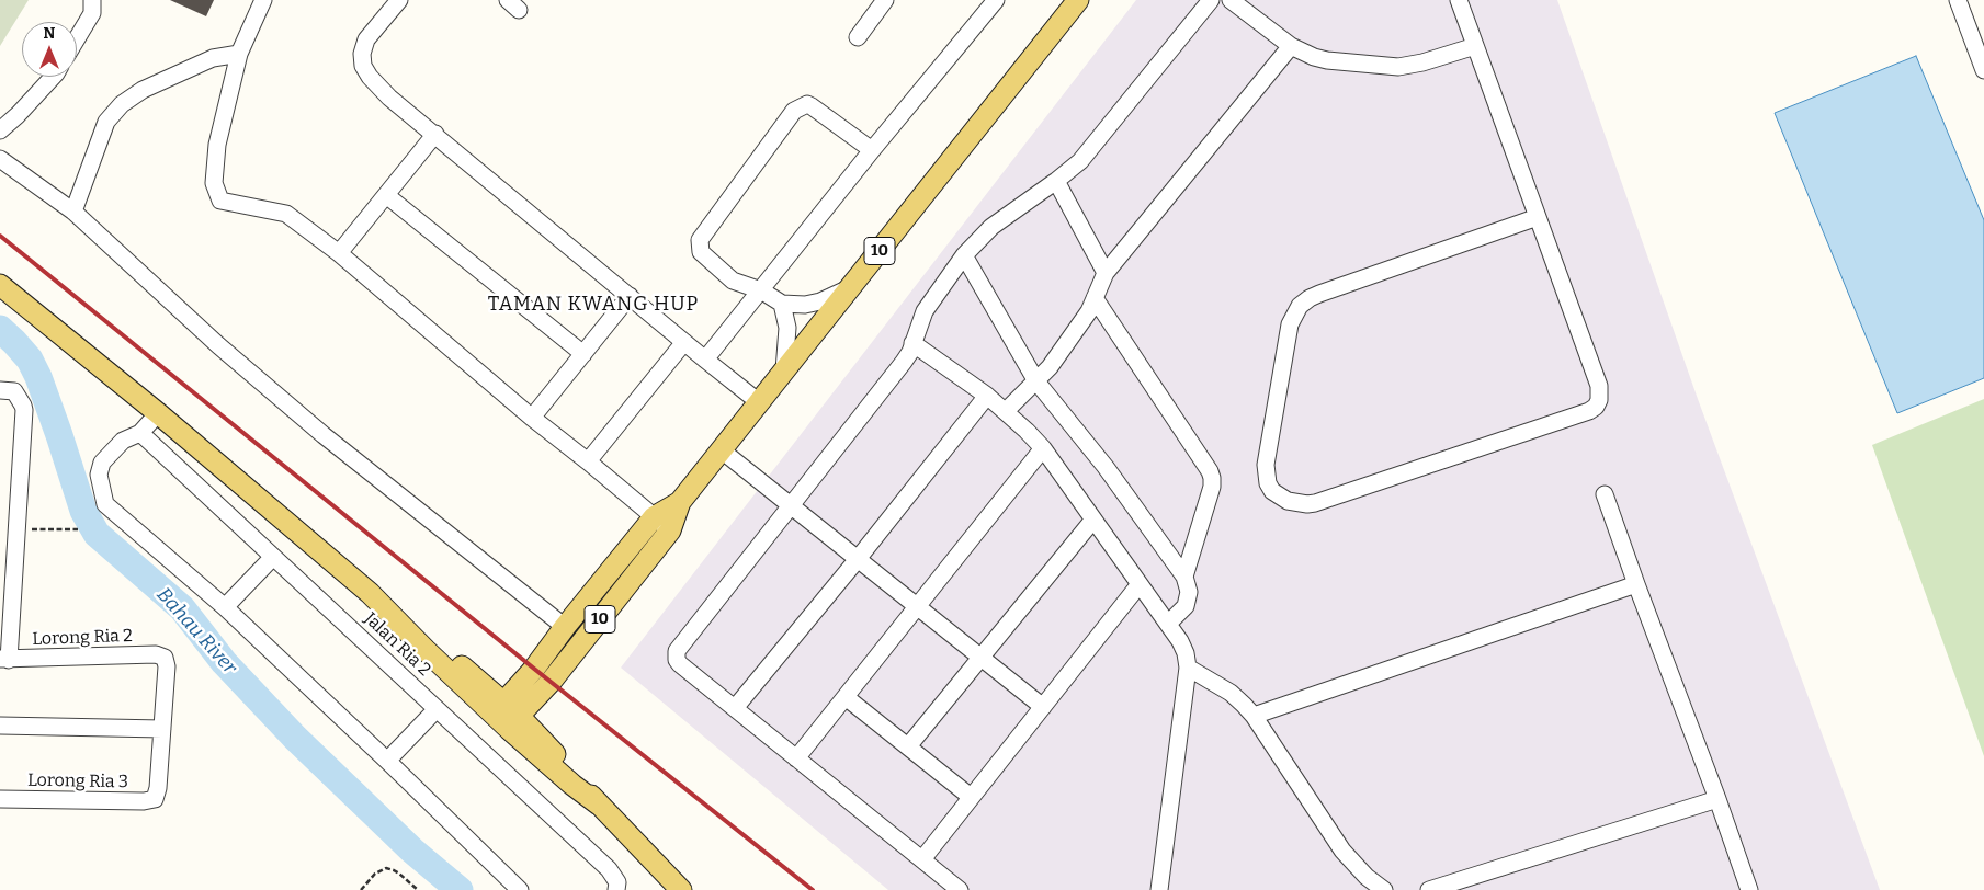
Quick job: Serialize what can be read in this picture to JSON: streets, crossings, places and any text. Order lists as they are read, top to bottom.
{
  "streets": {
    "main road": ["10"],
    "street": ["Lorong Ria 2", "Jalan Ria 2", "Lorong Ria 3"]
  },
  "crossings": [
    ["Lorong Ria 2", "Lorong Ria 3"]
  ],
  "districts": ["TAMAN KWANG HUP"],
  "water": ["Bahau River"],
  "north": "top"
}
